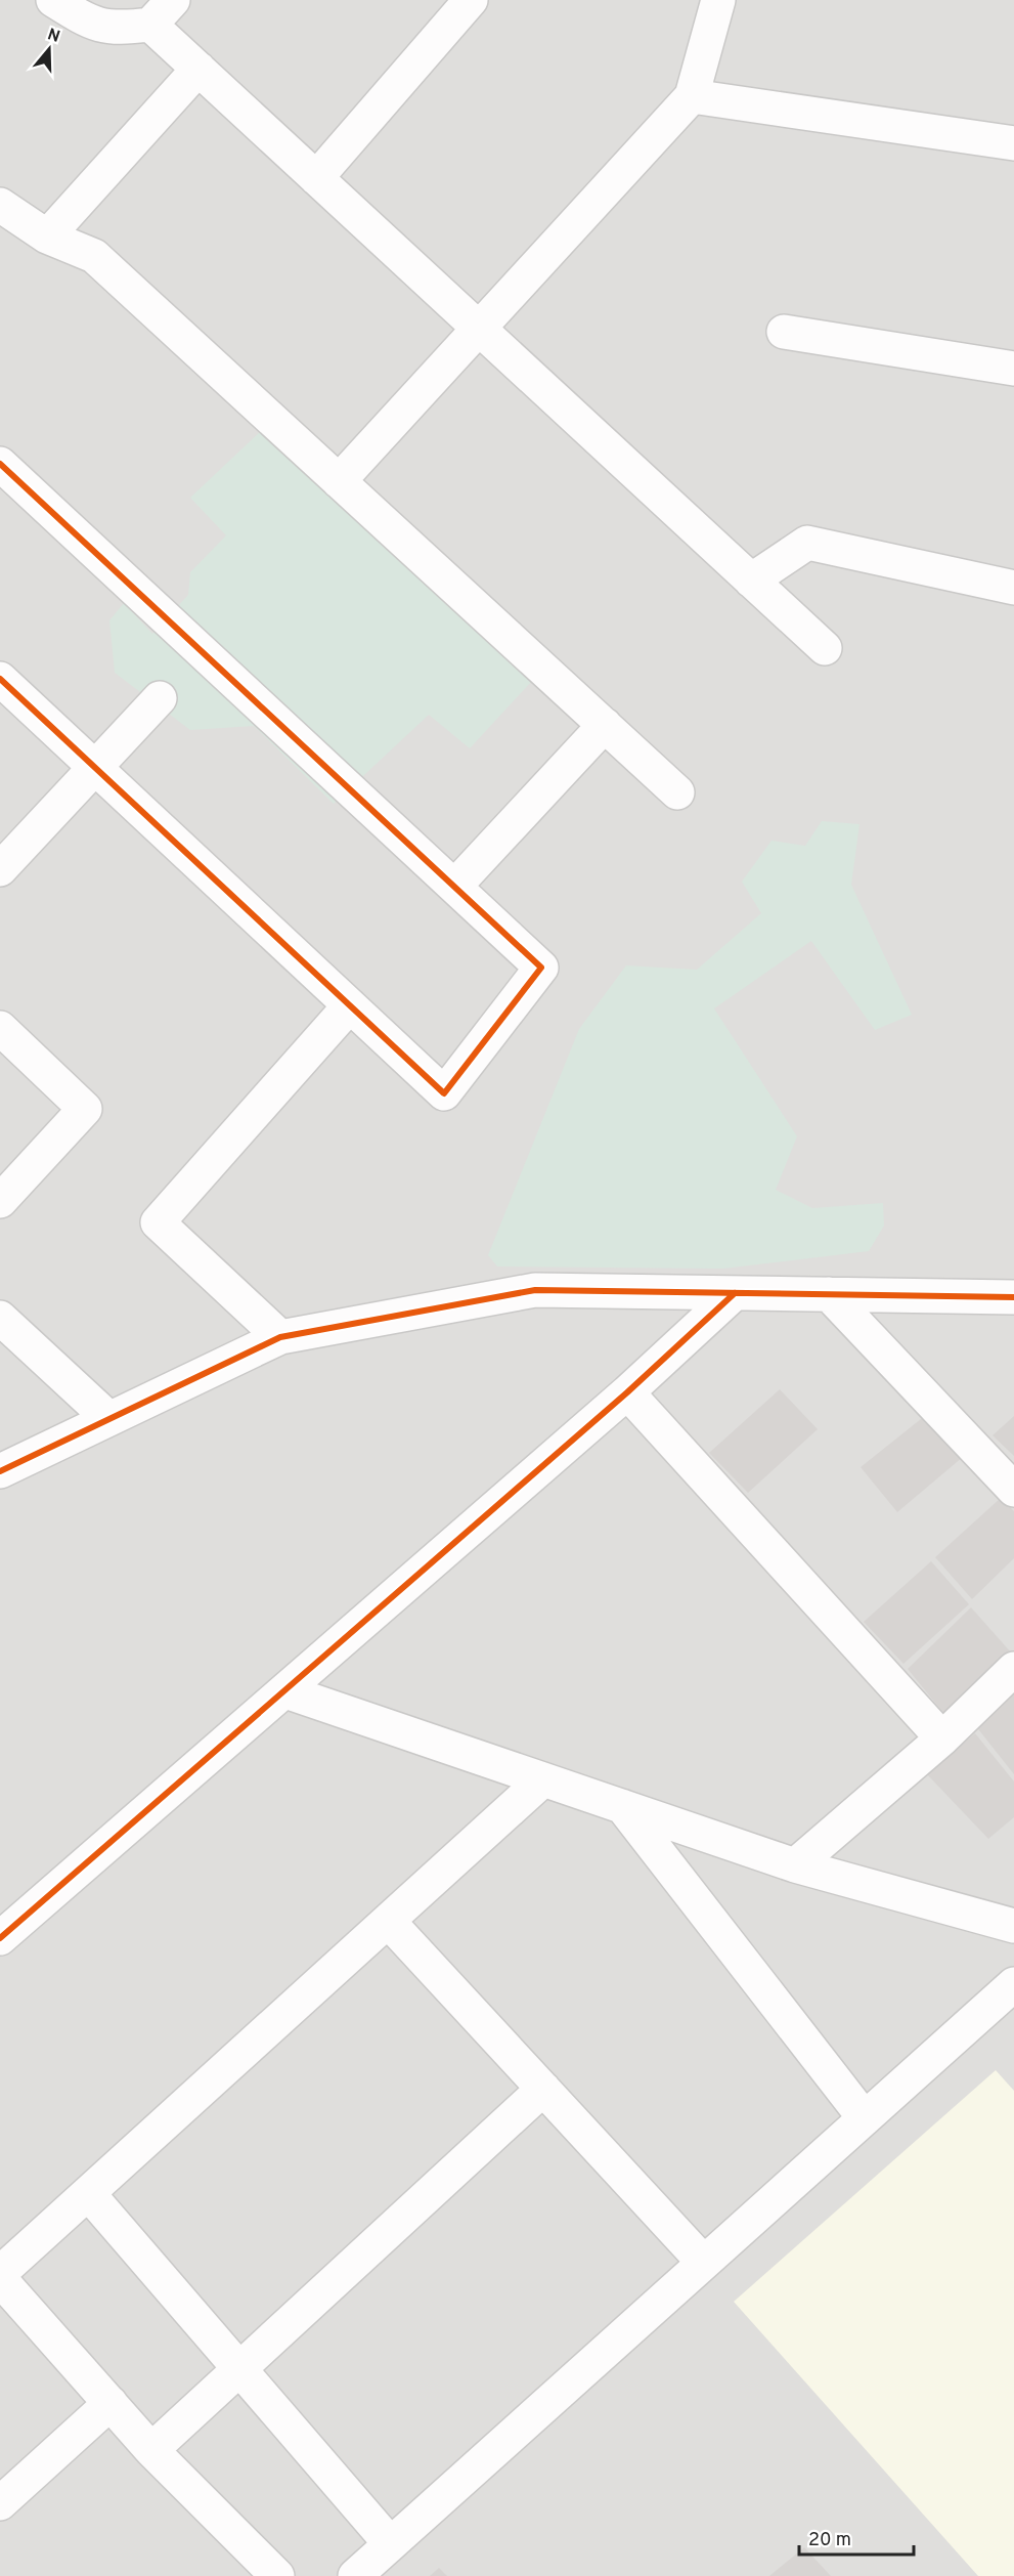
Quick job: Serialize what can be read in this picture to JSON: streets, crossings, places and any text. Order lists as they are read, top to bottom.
{
  "scale_bar": "20 m",
  "north": "top"
}
